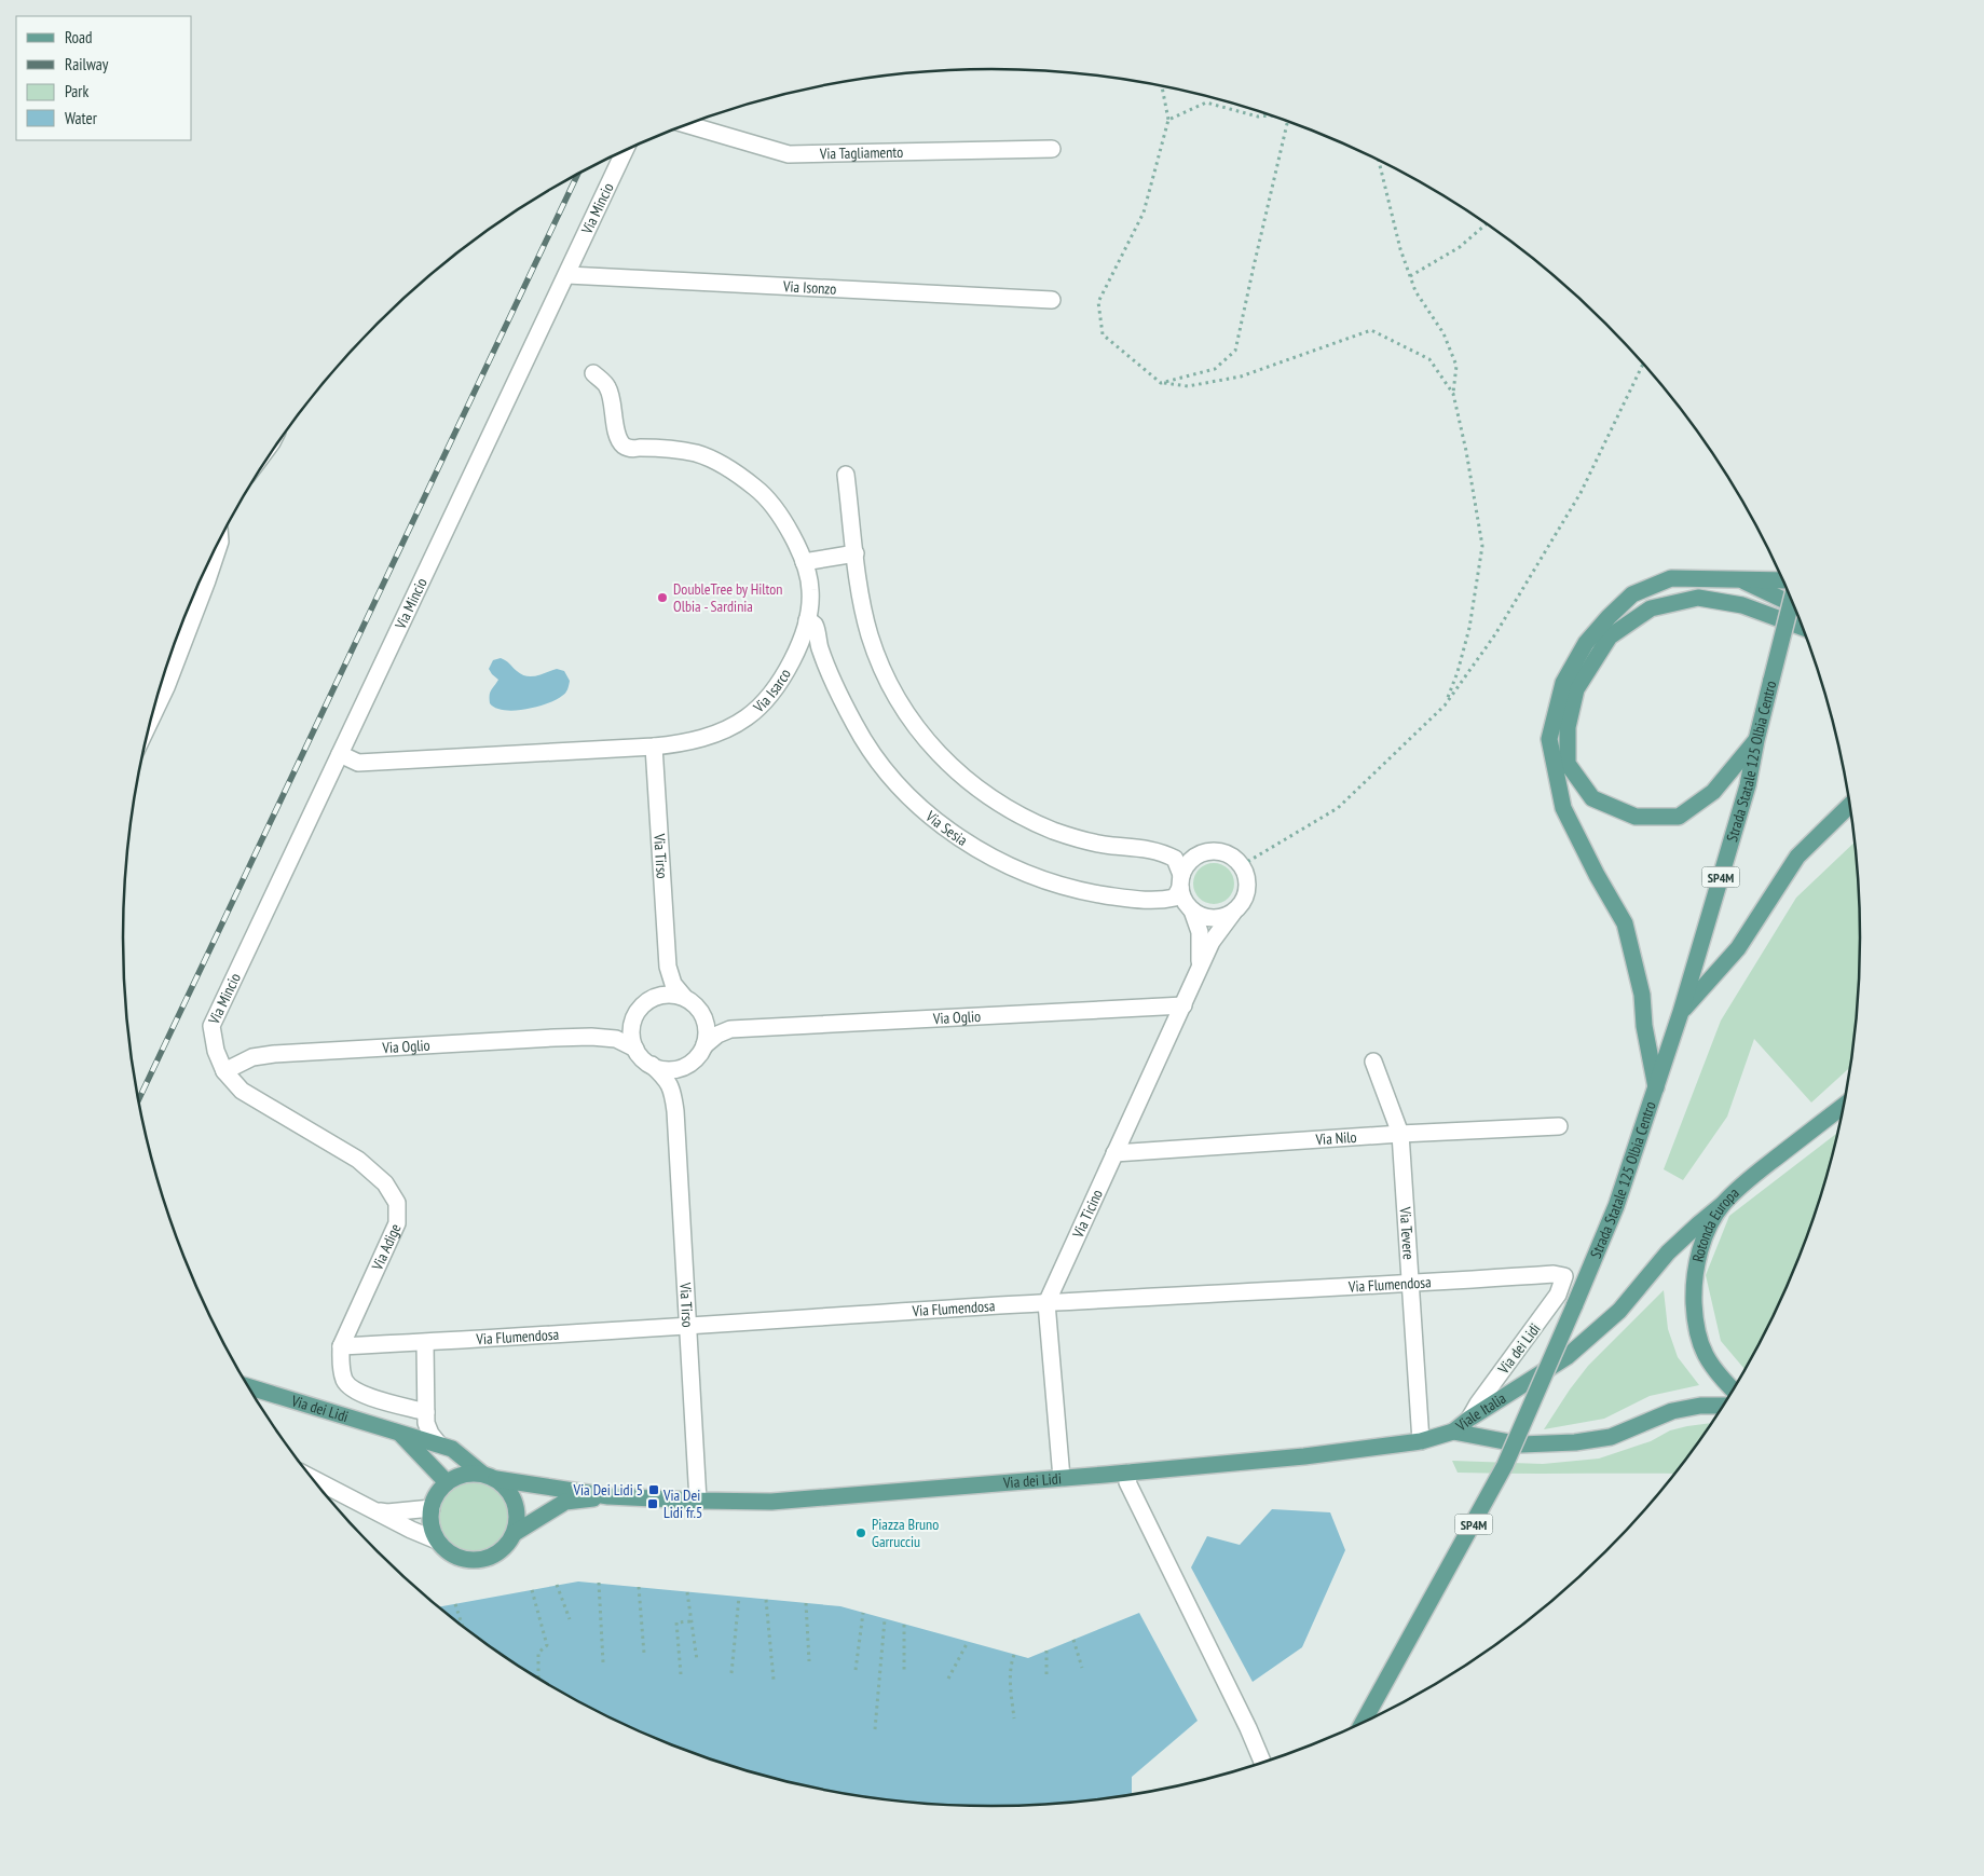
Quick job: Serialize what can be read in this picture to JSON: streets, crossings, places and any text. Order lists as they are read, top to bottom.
{
  "streets": {
    "main road": [
      "Strada Statale 125 Olbia Centro",
      "SP4M",
      "Rotonda Europa",
      "Via dei Lidi",
      "Viale Italia"
    ],
    "street": [
      "Via Tagliamento",
      "Via Mincio",
      "Via Isonzo",
      "Via Isarco",
      "Via Sesia",
      "Via Tirso",
      "Via Oglio",
      "Via Nilo",
      "Via Ticino",
      "Via Tevere",
      "Via Adige",
      "Via Flumendosa"
    ]
  },
  "crossings": [
    ["Via Mincio", "Via Isonzo"],
    ["Via Mincio", "Via Isarco"],
    ["Via Mincio", "Via Oglio"],
    ["Via Mincio", "Via Adige"],
    ["Via Isarco", "Via Sesia"],
    ["Via Isarco", "Via Tirso"],
    ["Via Sesia", "Via Ticino"],
    ["Via Tirso", "Via Flumendosa"],
    ["Via Tirso", "Via dei Lidi"],
    ["Via Oglio", "Via Ticino"],
    ["Via Oglio", "Via Adige"],
    ["Via Nilo", "Via Ticino"],
    ["Via Nilo", "Via Tevere"],
    ["Via Ticino", "Via Flumendosa"],
    ["Via Ticino", "Via dei Lidi"],
    ["Rotonda Europa", "Viale Italia"],
    ["Via Tevere", "Via Flumendosa"],
    ["Via Tevere", "Via dei Lidi"],
    ["Via Adige", "Via Flumendosa"],
    ["Via Flumendosa", "Via dei Lidi"],
    ["Via dei Lidi", "Viale Italia"]
  ],
  "places": {
    "other": ["DoubleTree by Hilton Olbia - Sardinia", "Piazza Bruno Garrucciu"],
    "transit": ["Via Dei Lidi 5", "Via Dei Lidi fr.5"]
  },
  "legend": [
    "Road",
    "Railway",
    "Park",
    "Water"
  ]
}
